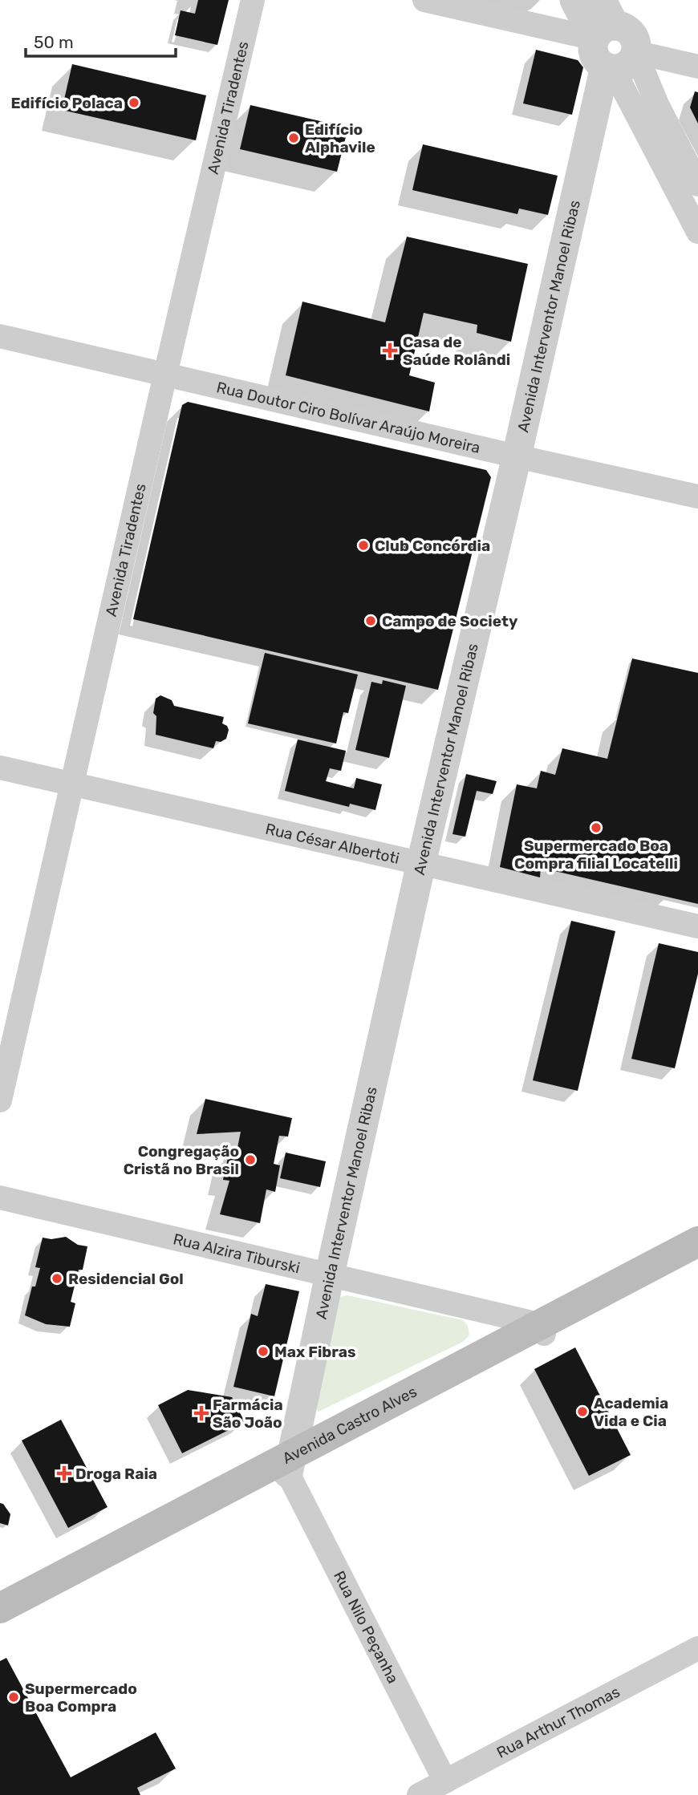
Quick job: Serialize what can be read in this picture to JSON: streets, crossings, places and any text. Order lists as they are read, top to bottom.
{
  "streets": {
    "main road": ["Avenida Castro Alves"],
    "street": [
      "Avenida Tiradentes",
      "Avenida Interventor Manoel Ribas",
      "Rua Doutor Ciro Bolívar Araújo Moreira",
      "Rua César Albertoti",
      "Rua Alzira Tiburski",
      "Rua Nilo Peçanha",
      "Rua Arthur Thomas"
    ]
  },
  "crossings": [
    ["Avenida Tiradentes", "Rua Doutor Ciro Bolívar Araújo Moreira"],
    ["Avenida Tiradentes", "Rua César Albertoti"],
    ["Avenida Interventor Manoel Ribas", "Rua Doutor Ciro Bolívar Araújo Moreira"],
    ["Avenida Interventor Manoel Ribas", "Rua César Albertoti"],
    ["Avenida Interventor Manoel Ribas", "Rua Alzira Tiburski"],
    ["Avenida Interventor Manoel Ribas", "Avenida Castro Alves"],
    ["Avenida Interventor Manoel Ribas", "Rua Nilo Peçanha"],
    ["Rua Alzira Tiburski", "Avenida Castro Alves"],
    ["Avenida Castro Alves", "Rua Nilo Peçanha"],
    ["Rua Nilo Peçanha", "Rua Arthur Thomas"]
  ],
  "places": {
    "other": [
      "Edifício Polaca",
      "Edifício Alphavile",
      "Club Concórdia",
      "Campo de Society",
      "Supermercado Boa Compra filial Locatelli",
      "Congregação Cristã no Brasil",
      "Residencial Gol",
      "Max Fibras",
      "Academia Vida e Cia",
      "Supermercado Boa Compra"
    ],
    "health": ["Casa de Saúde Rolândi", "Farmácia São João", "Droga Raia"]
  },
  "scale_bar": "50 m"
}
